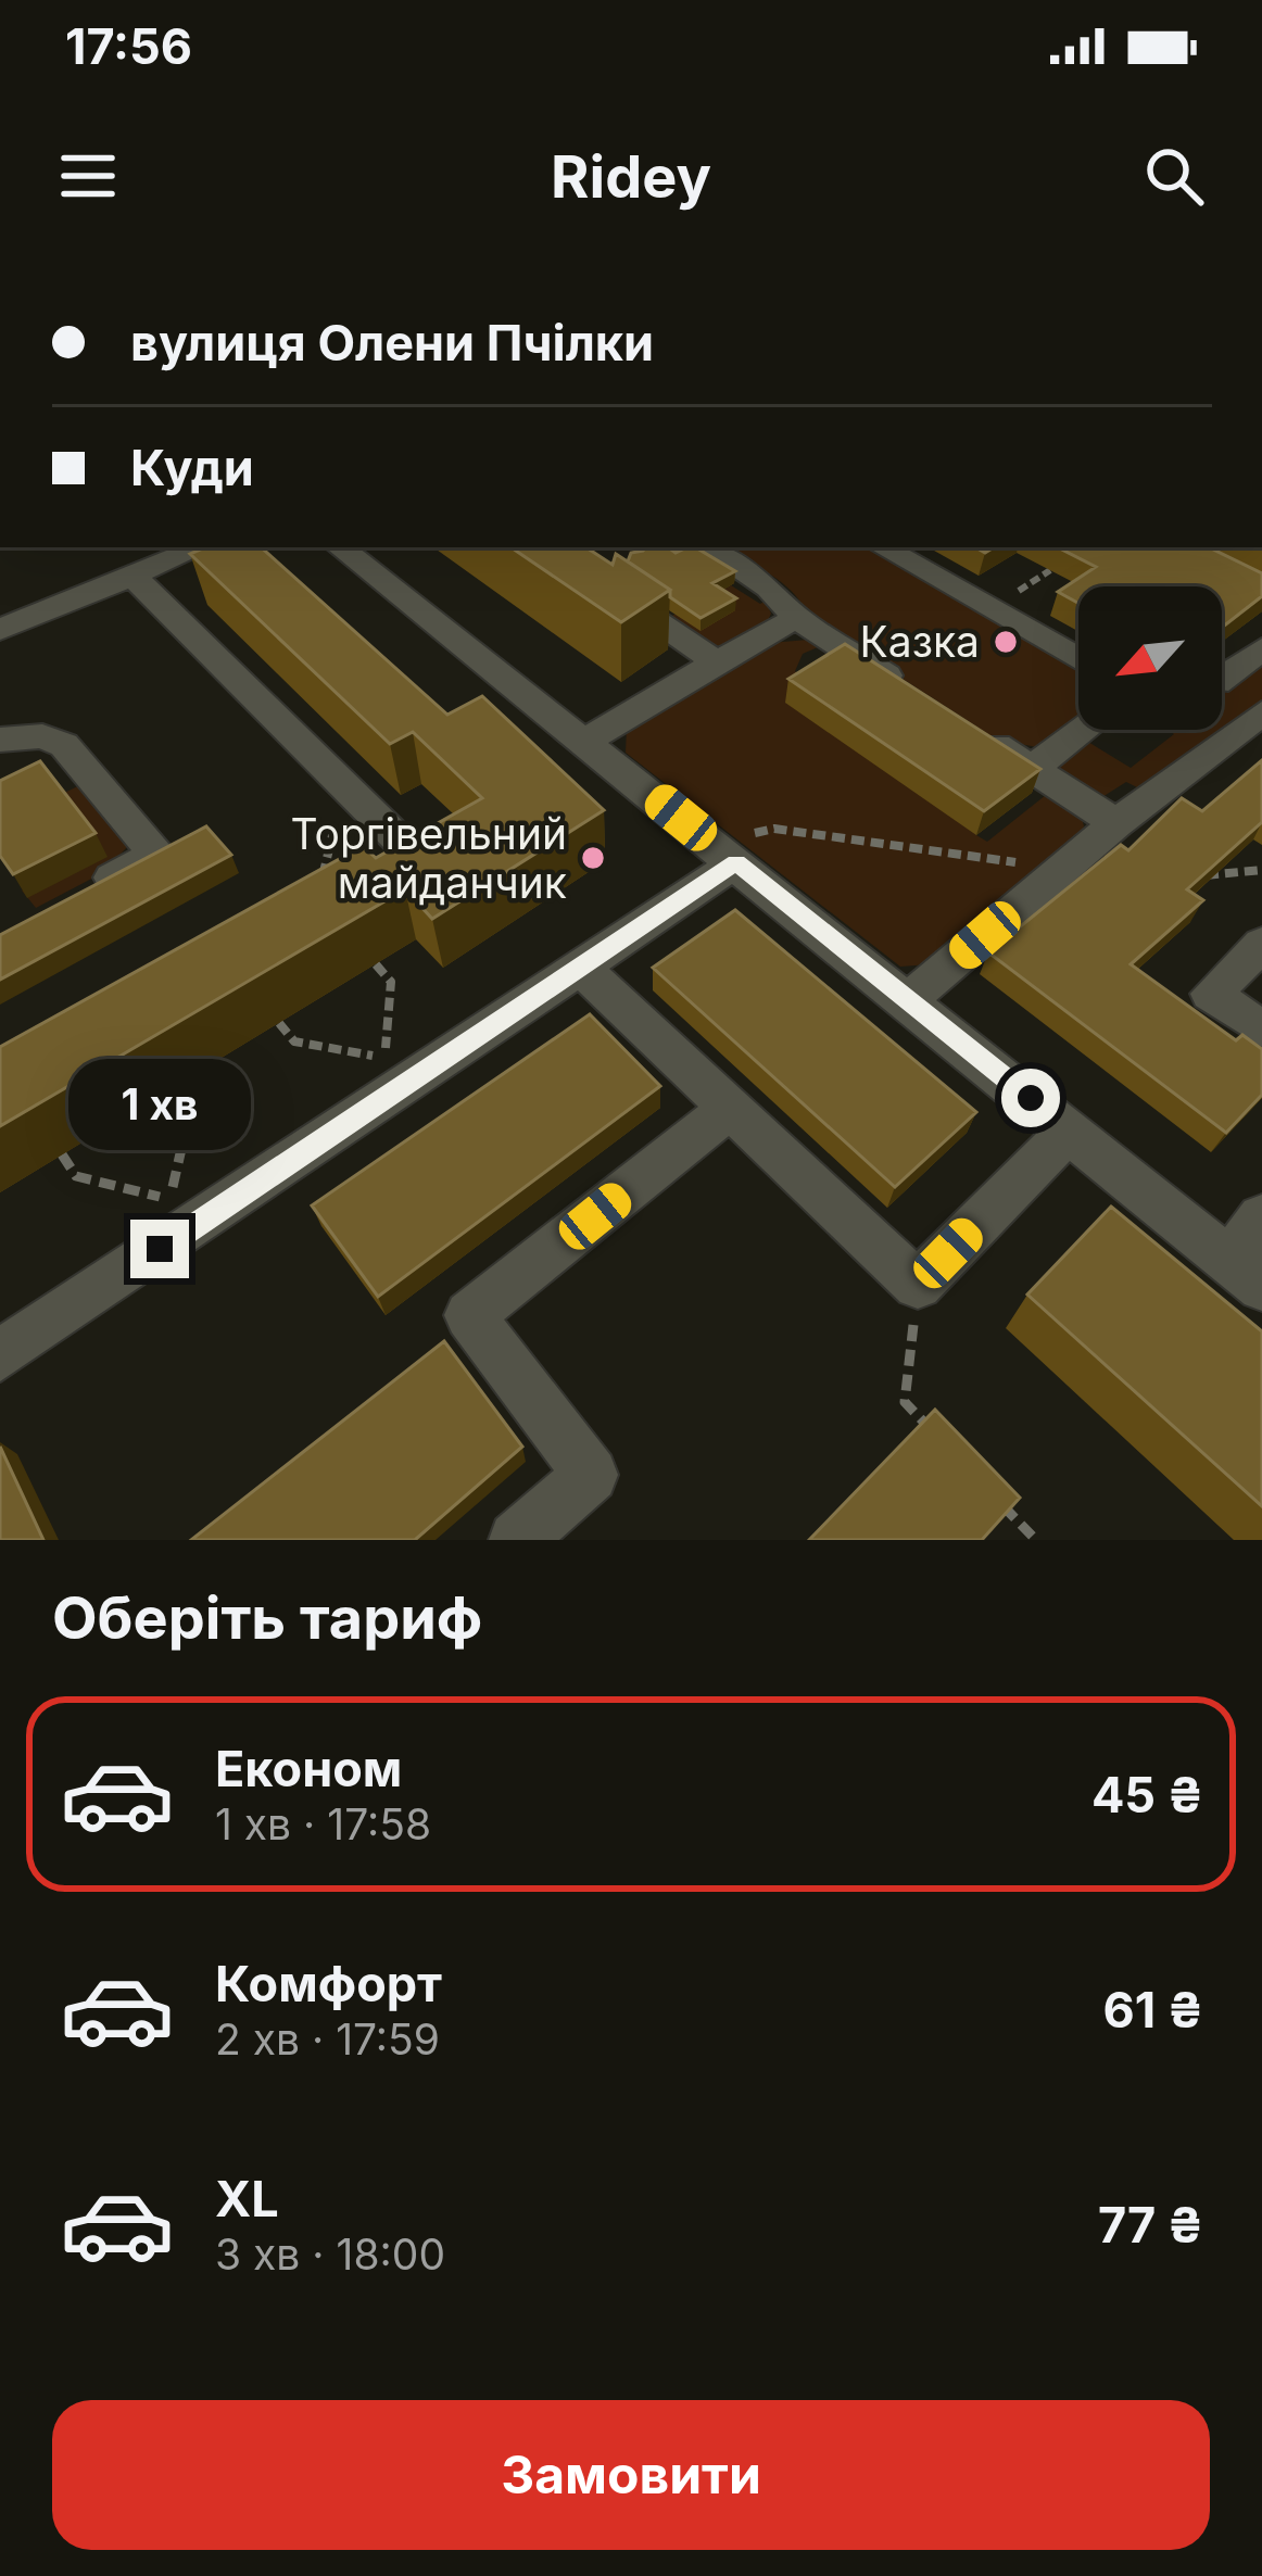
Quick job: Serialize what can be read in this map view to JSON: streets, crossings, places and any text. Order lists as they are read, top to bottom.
{
  "places": ["Казка", "Торгівельний майданчик"],
  "north": "bottom left",
  "page": {
    "status": "17:56",
    "header": "Ridey",
    "banner": ["вулиця Олени Пчілки", "Куди"],
    "bubble": "1 хв",
    "heading": "Оберіть тариф",
    "list": [
      {
        "name": "Економ",
        "note": "1 хв · 17:58",
        "value": "45 ₴"
      },
      {
        "name": "Комфорт",
        "note": "2 хв · 17:59",
        "value": "61 ₴"
      },
      {
        "name": "XL",
        "note": "3 хв · 18:00",
        "value": "77 ₴"
      }
    ],
    "buttons": "Замовити"
  }
}
